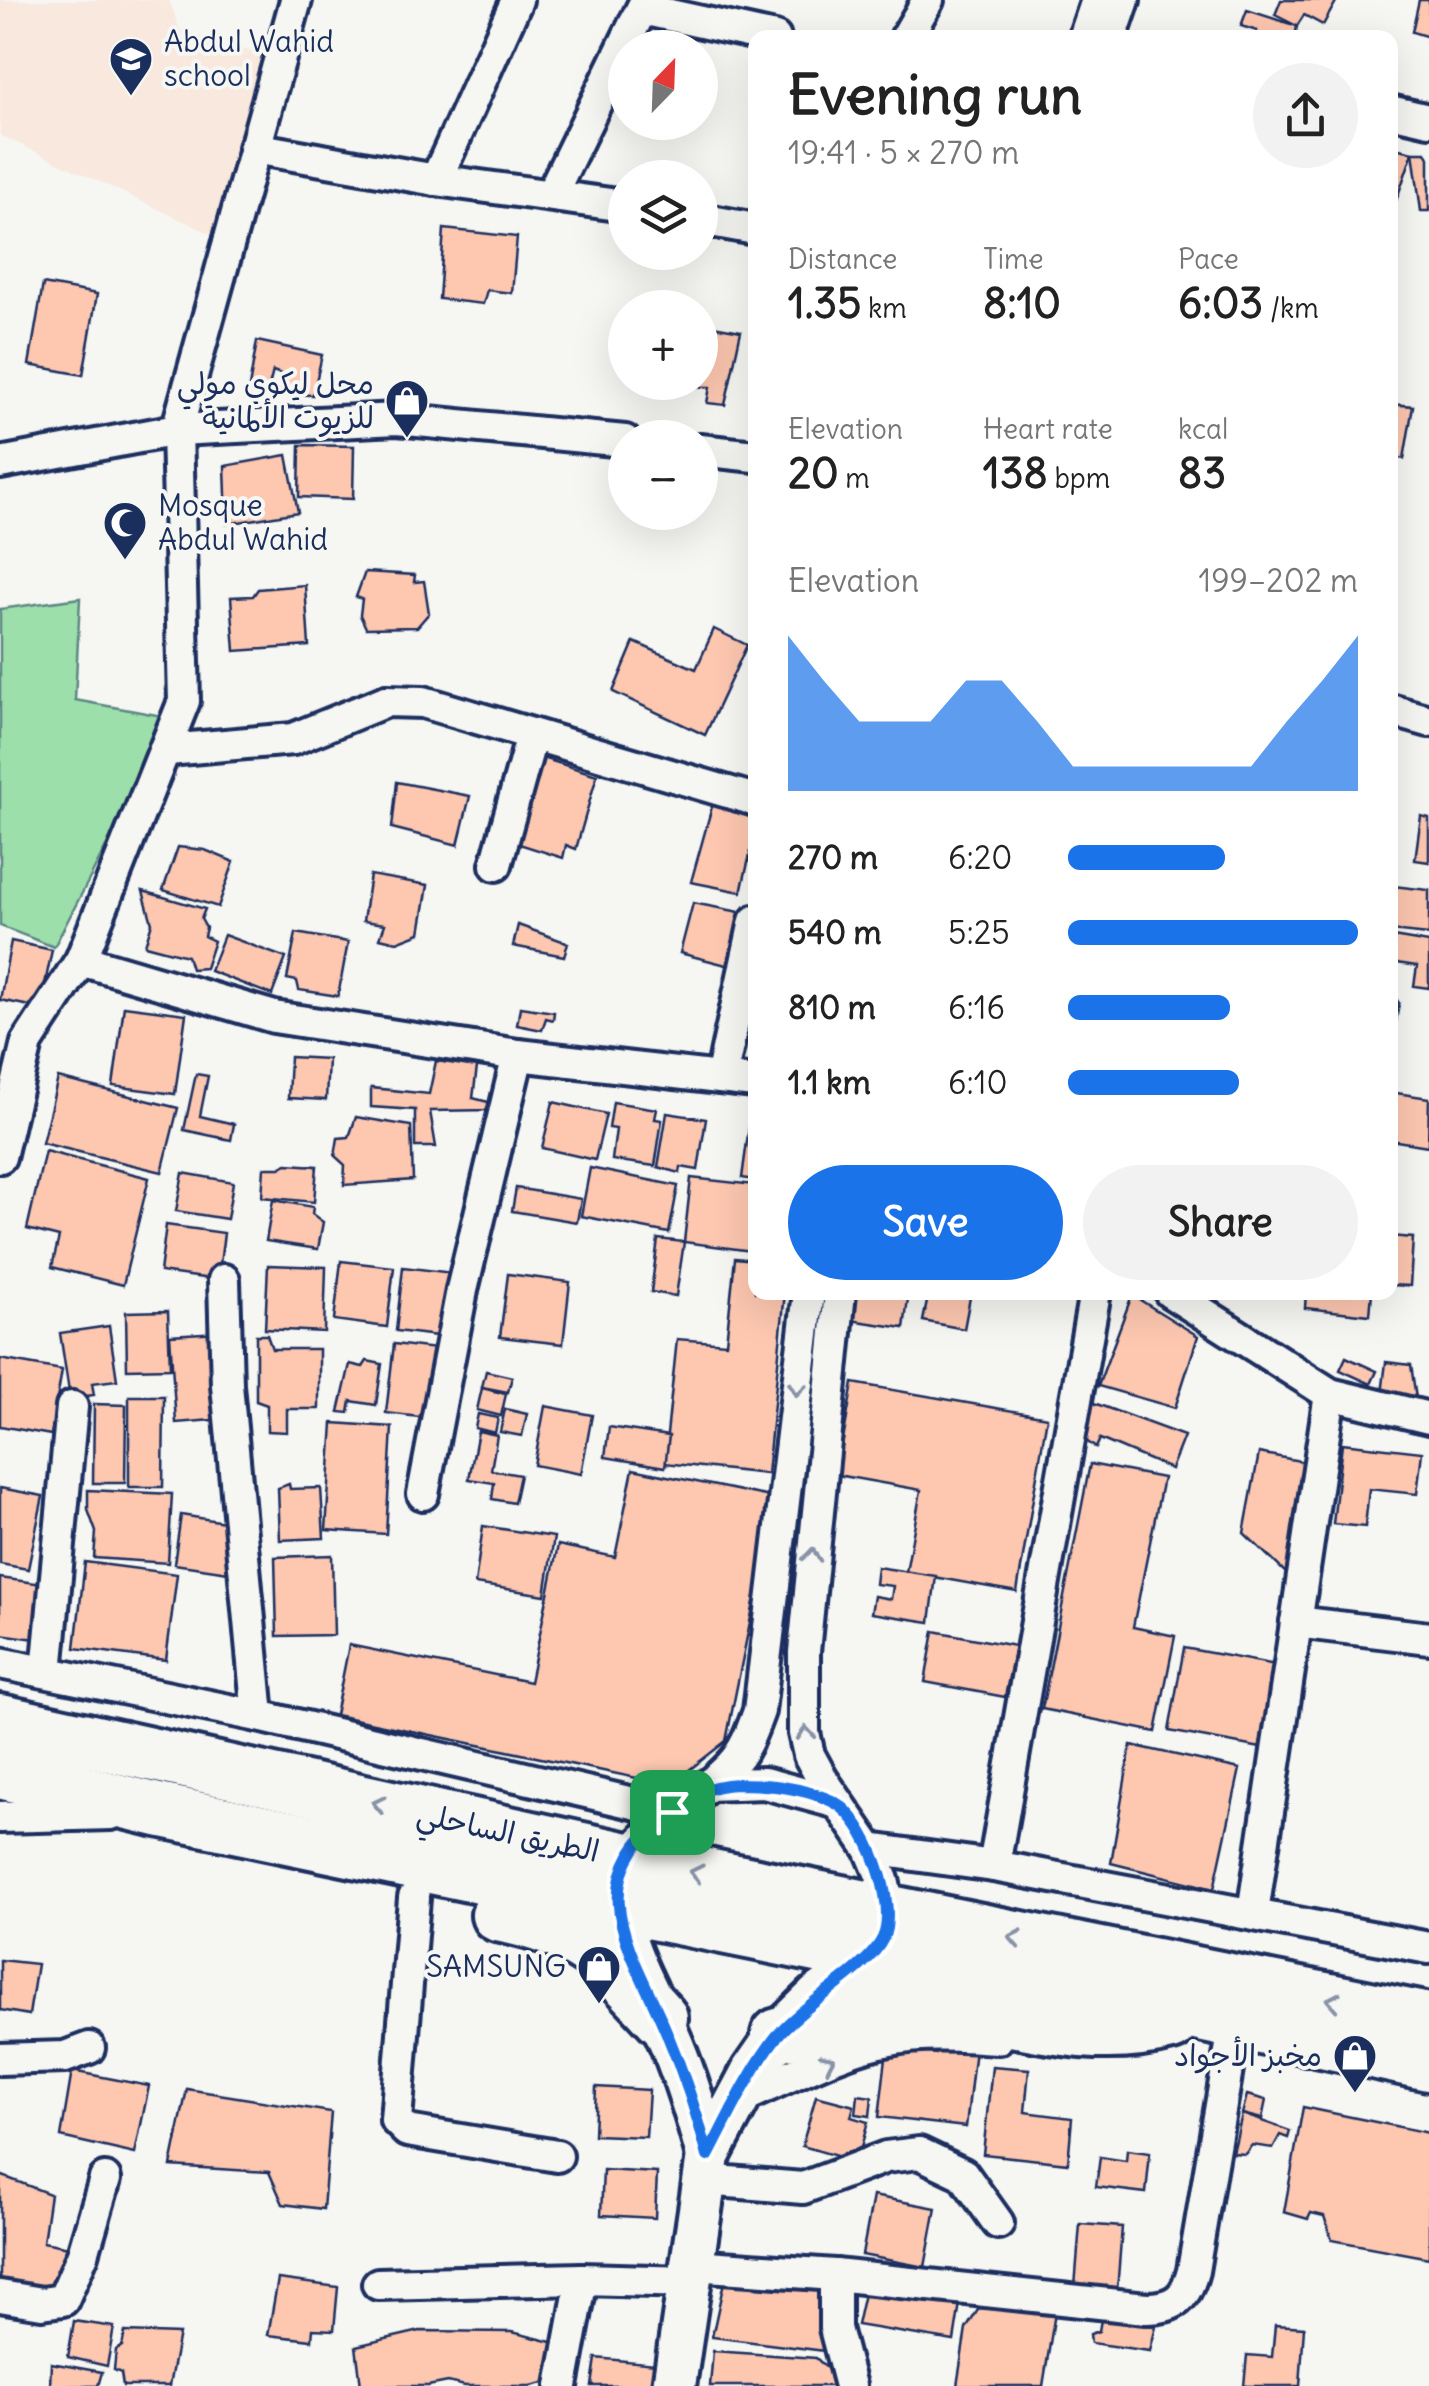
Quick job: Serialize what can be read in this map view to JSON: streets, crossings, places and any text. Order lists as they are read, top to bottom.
{
  "streets": {
    "highway": ["الطريق الساحلي"]
  },
  "places": {
    "school or university": ["Abdul Wahid school"],
    "shop": ["محل ليكوي مولي للزيوت الألمانية", "SAMSUNG", "مخبز الأجواد"],
    "mosque": ["Mosque Abdul Wahid"]
  },
  "north": "top right",
  "page": {
    "map_buttons": ["+", "−"],
    "heading": ["Evening run", "19:41 · 5 × 270 m"],
    "stats": [
      ["Distance", "1.35 km"],
      ["Time", "8:10"],
      ["Pace", "6:03 /km"],
      ["Elevation", "20 m"],
      ["Heart rate", "138 bpm"],
      ["kcal", "83"]
    ],
    "chart": ["Elevation", "199–202 m"],
    "list": [
      {
        "name": "270 m",
        "note": "6:20"
      },
      {
        "name": "540 m",
        "note": "5:25"
      },
      {
        "name": "810 m",
        "note": "6:16"
      },
      {
        "name": "1.1 km",
        "note": "6:10"
      }
    ],
    "buttons": ["Save", "Share"]
  }
}
